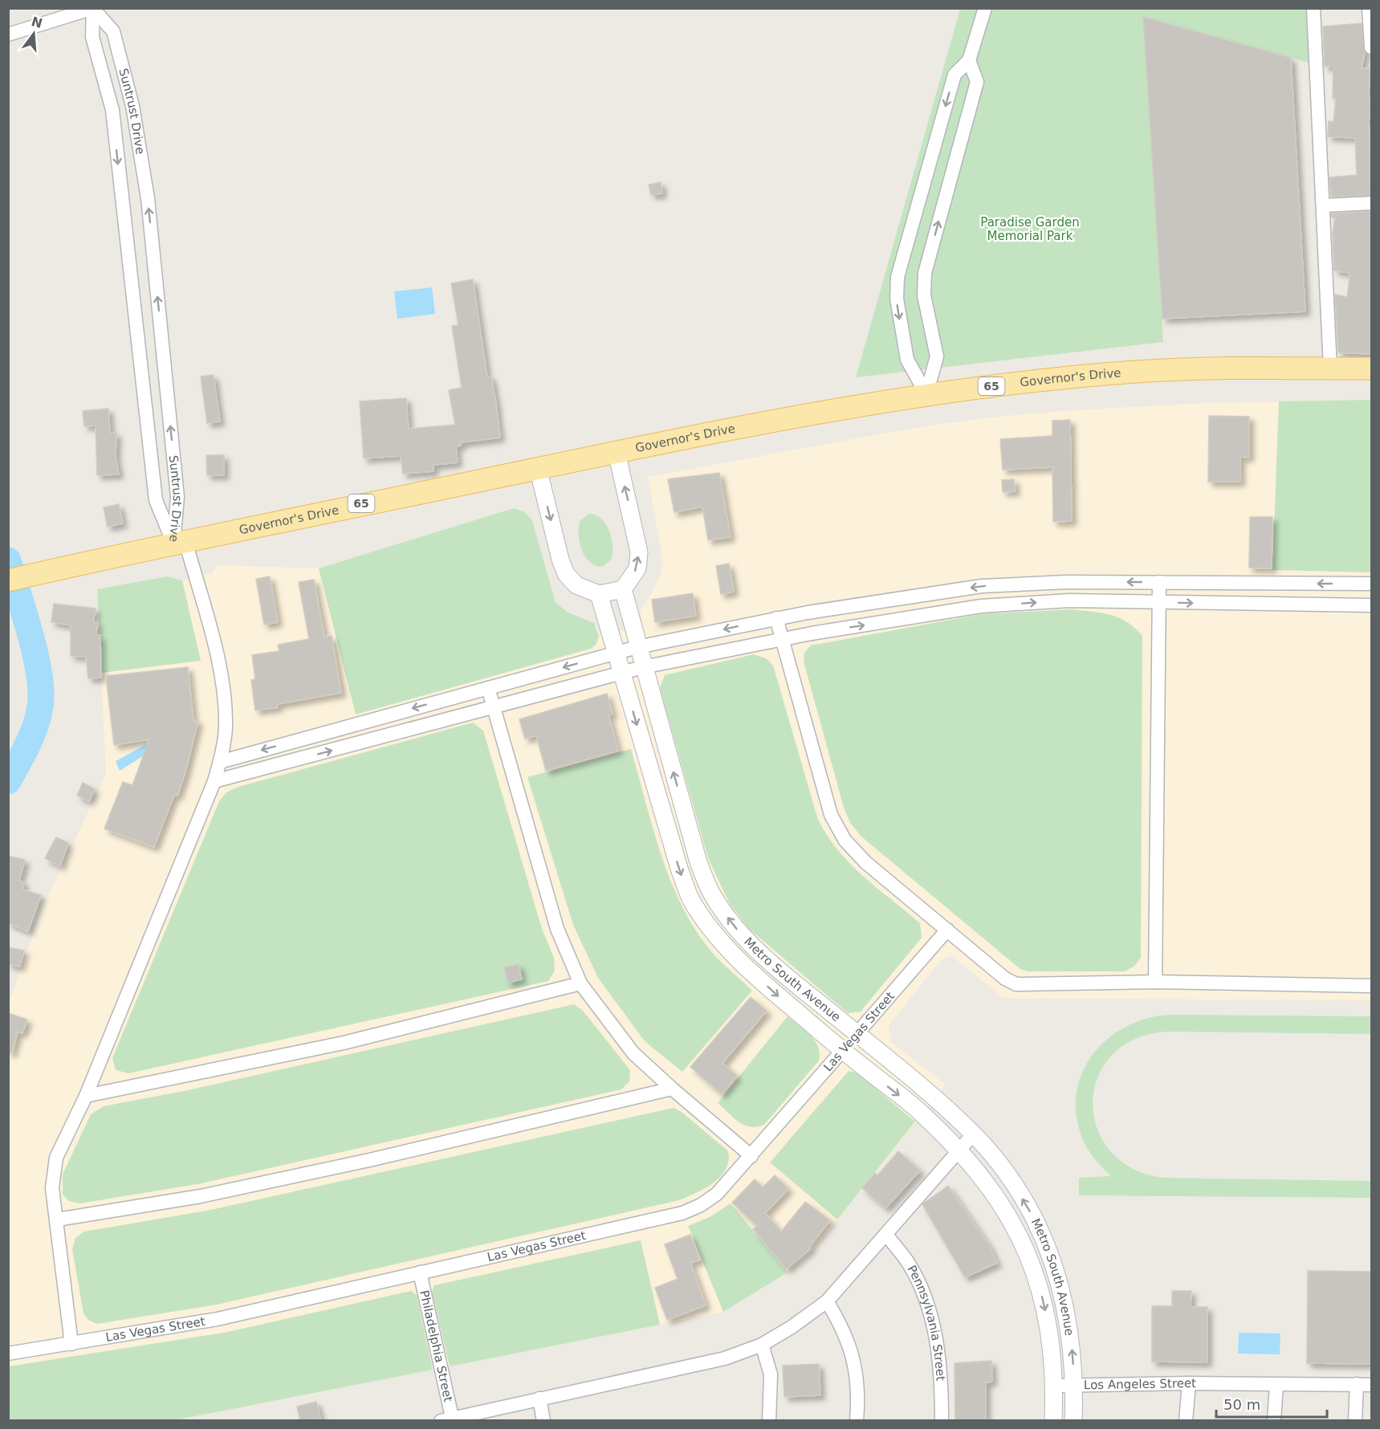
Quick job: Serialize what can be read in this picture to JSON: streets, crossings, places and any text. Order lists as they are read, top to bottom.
{
  "streets": {
    "main road": ["Governor's Drive", "65"],
    "street": [
      "Suntrust Drive",
      "Metro South Avenue",
      "Las Vegas Street",
      "Pennsylvania Street",
      "Philadelphia Street",
      "Los Angeles Street"
    ]
  },
  "crossings": [
    ["Suntrust Drive", "Governor's Drive"],
    ["Metro South Avenue", "Las Vegas Street"],
    ["Metro South Avenue", "Los Angeles Street"],
    ["Las Vegas Street", "Philadelphia Street"]
  ],
  "parks": ["Paradise Garden Memorial Park"],
  "scale_bar": "50 m",
  "north": "top"
}
